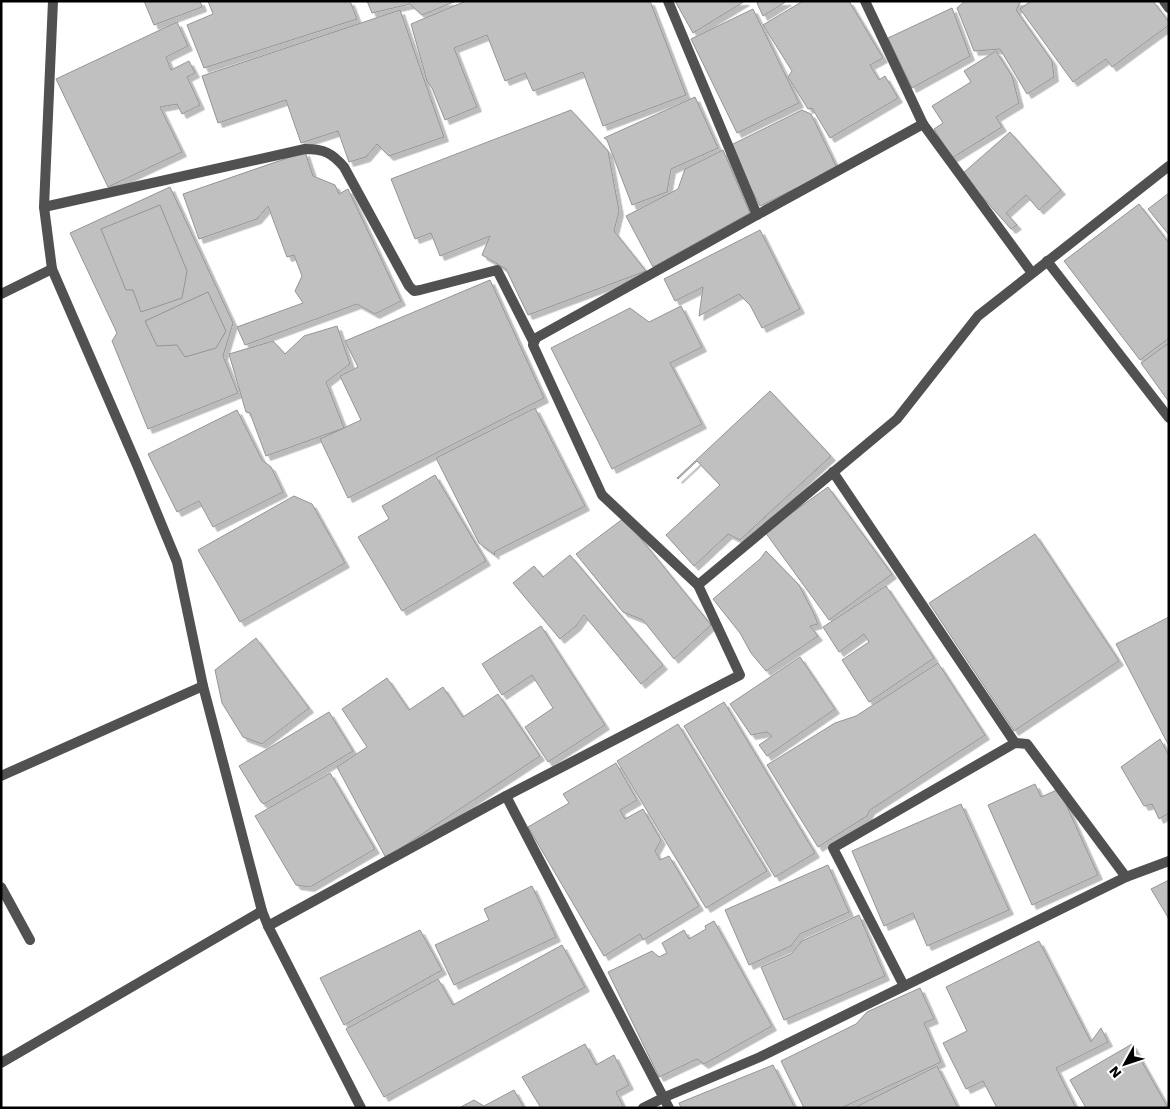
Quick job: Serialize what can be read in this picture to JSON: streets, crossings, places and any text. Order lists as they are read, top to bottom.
{
  "north": "bottom left"
}
